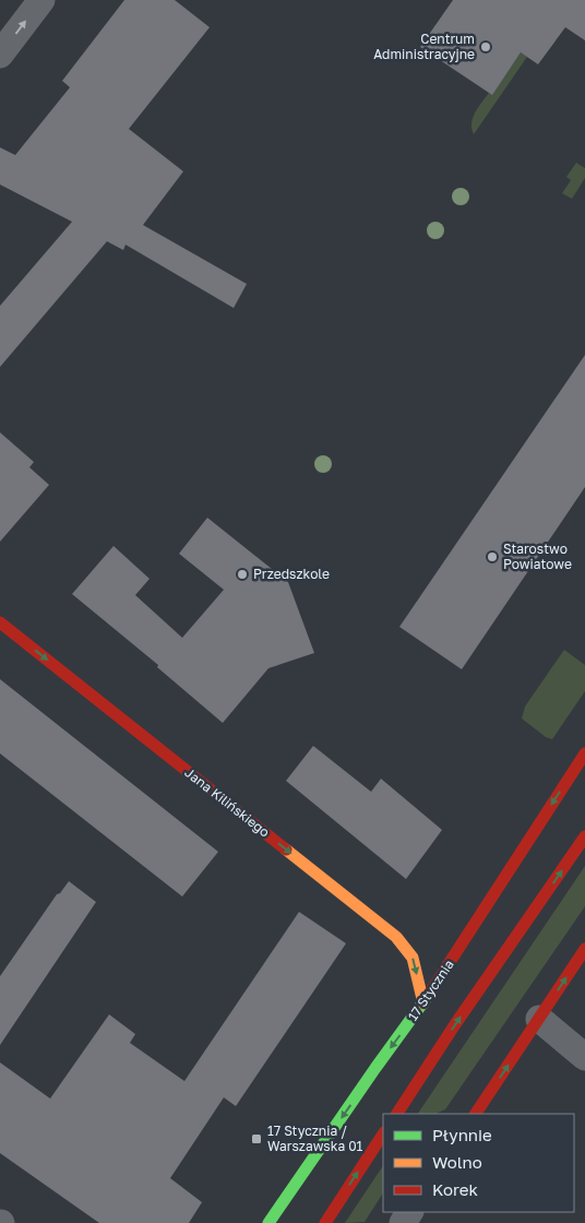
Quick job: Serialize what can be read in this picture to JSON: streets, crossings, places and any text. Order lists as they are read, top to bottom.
{
  "streets": {
    "main road": ["Jana Kilińskiego", "17 Stycznia"]
  },
  "crossings": [
    ["Jana Kilińskiego", "17 Stycznia"]
  ],
  "one_way": ["Jana Kilińskiego"],
  "places": {
    "other": ["Centrum Administracyjne", "Starostwo Powiatowe", "Przedszkole"],
    "transit": ["17 Stycznia / Warszawska 01"]
  },
  "legend": ["Płynnie", "Wolno", "Korek"]
}
